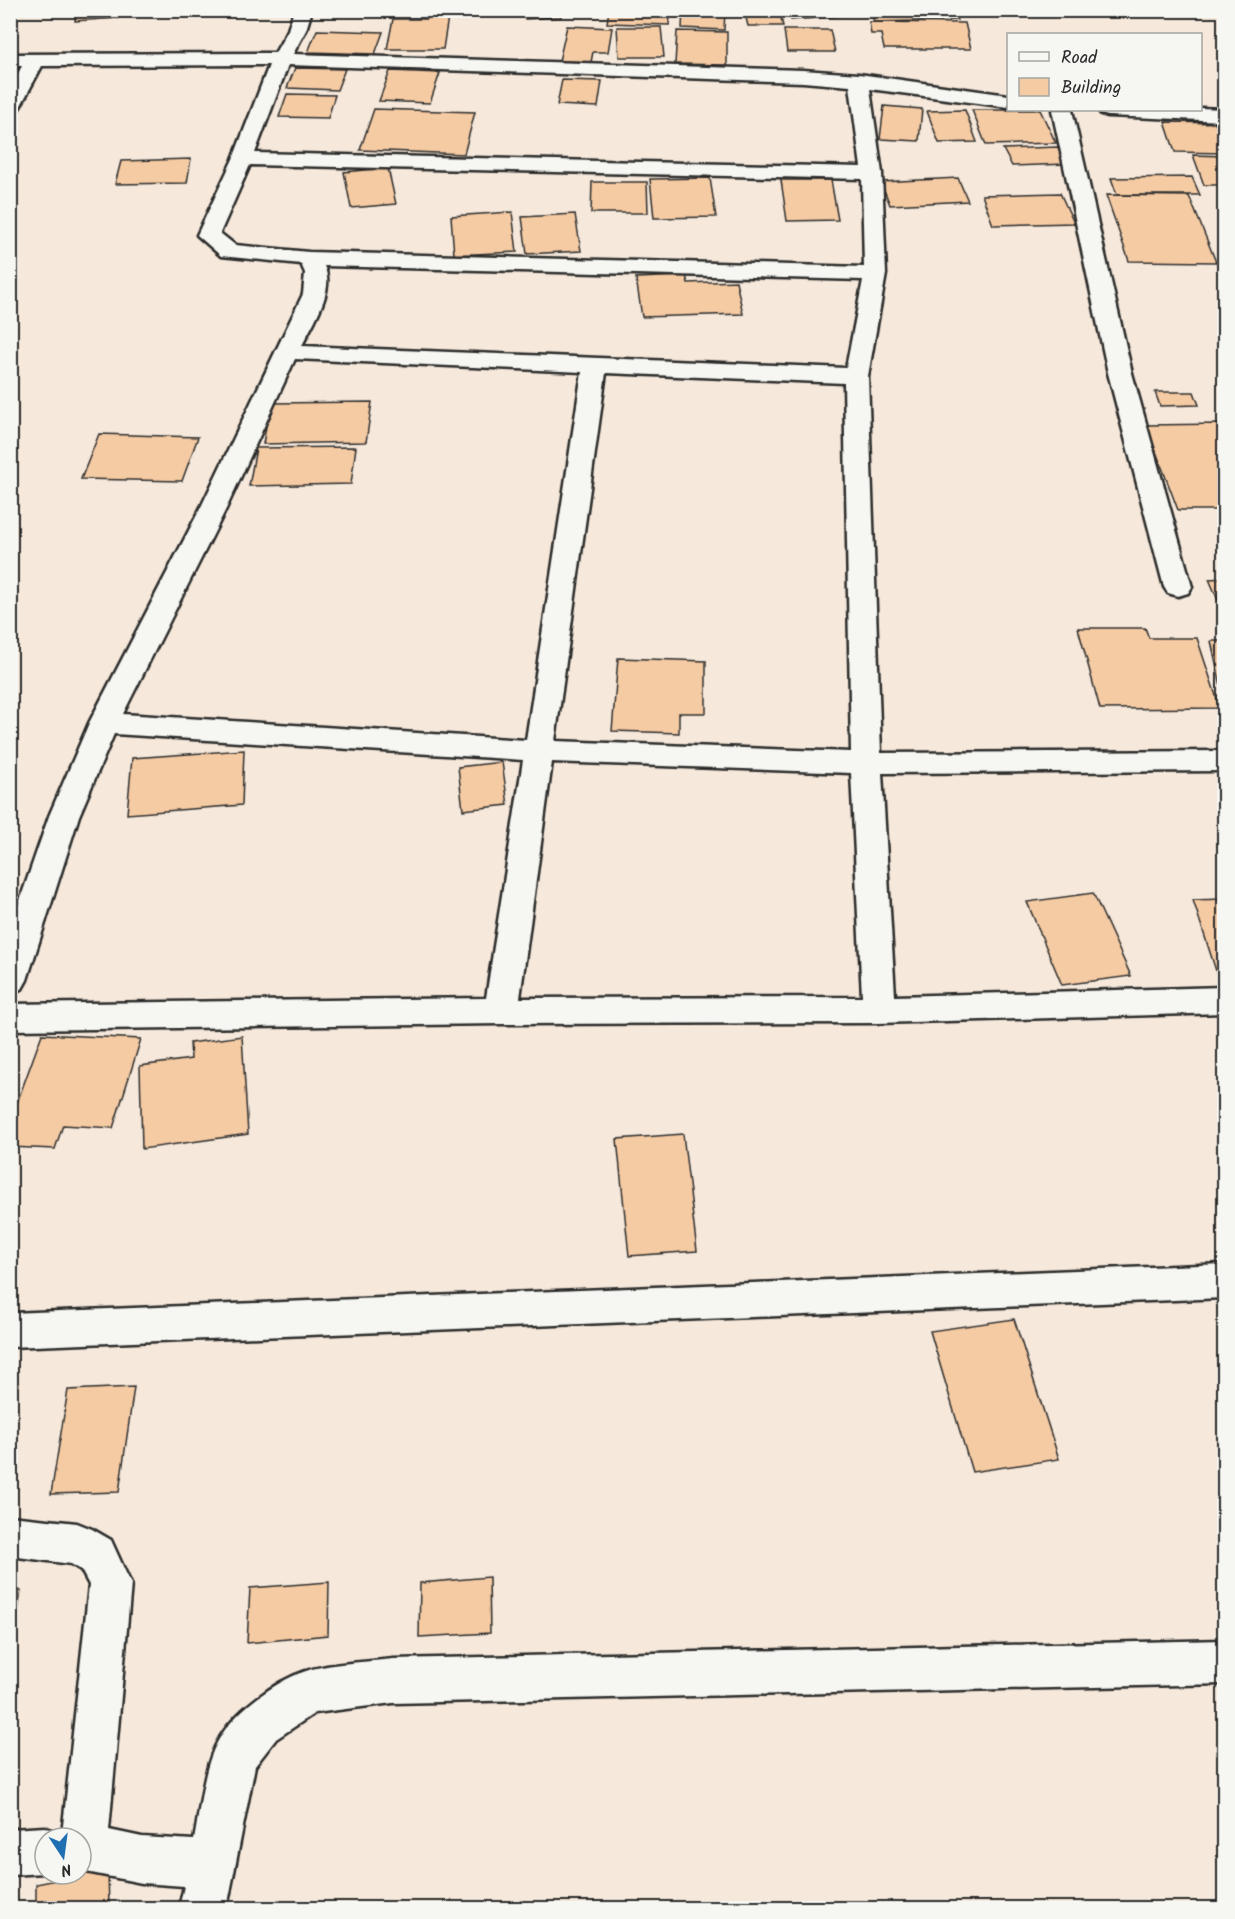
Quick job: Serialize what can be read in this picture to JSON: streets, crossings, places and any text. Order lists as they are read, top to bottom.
{
  "legend": ["Road", "Building"],
  "north": "bottom"
}
